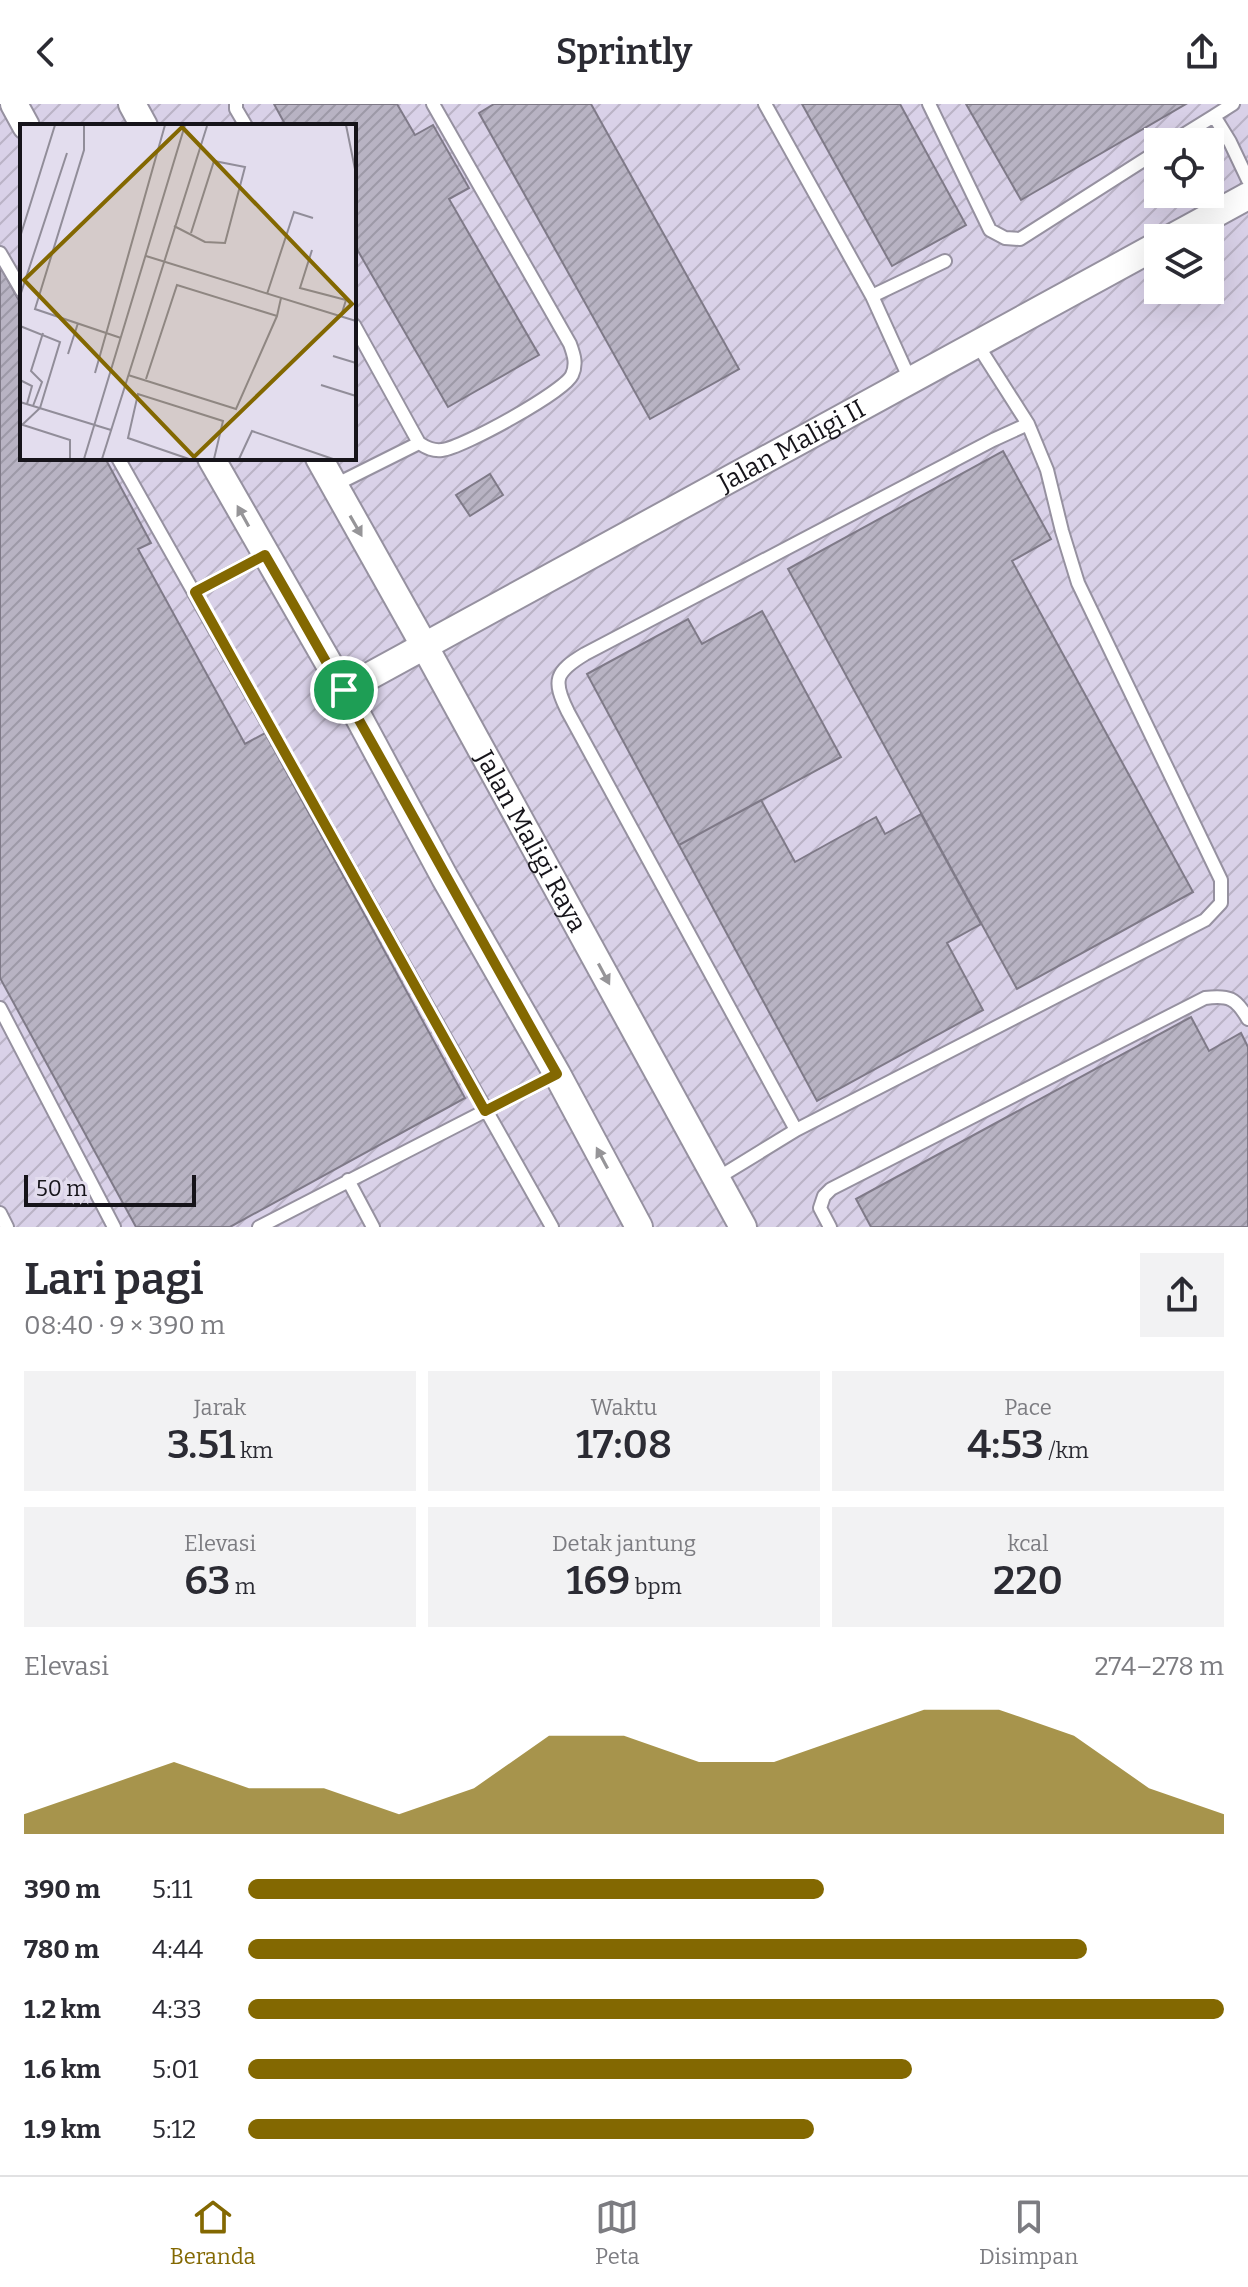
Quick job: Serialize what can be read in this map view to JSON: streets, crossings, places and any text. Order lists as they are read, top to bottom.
{
  "streets": {
    "street": ["Jalan Maligi II", "Jalan Maligi Raya"]
  },
  "crossings": [
    ["Jalan Maligi II", "Jalan Maligi Raya"]
  ],
  "scale_bar": "50 m",
  "page": {
    "header": "Sprintly",
    "scale": "50 m",
    "heading": ["Lari pagi", "08:40 · 9 × 390 m"],
    "stats": [
      ["Jarak", "3.51 km"],
      ["Waktu", "17:08"],
      ["Pace", "4:53 /km"],
      ["Elevasi", "63 m"],
      ["Detak jantung", "169 bpm"],
      ["kcal", "220"]
    ],
    "chart": ["Elevasi", "274–278 m"],
    "list": [
      {
        "name": "390 m",
        "note": "5:11"
      },
      {
        "name": "780 m",
        "note": "4:44"
      },
      {
        "name": "1.2 km",
        "note": "4:33"
      },
      {
        "name": "1.6 km",
        "note": "5:01"
      },
      {
        "name": "1.9 km",
        "note": "5:12"
      }
    ],
    "tabs": ["Beranda", "Peta", "Disimpan"]
  }
}
